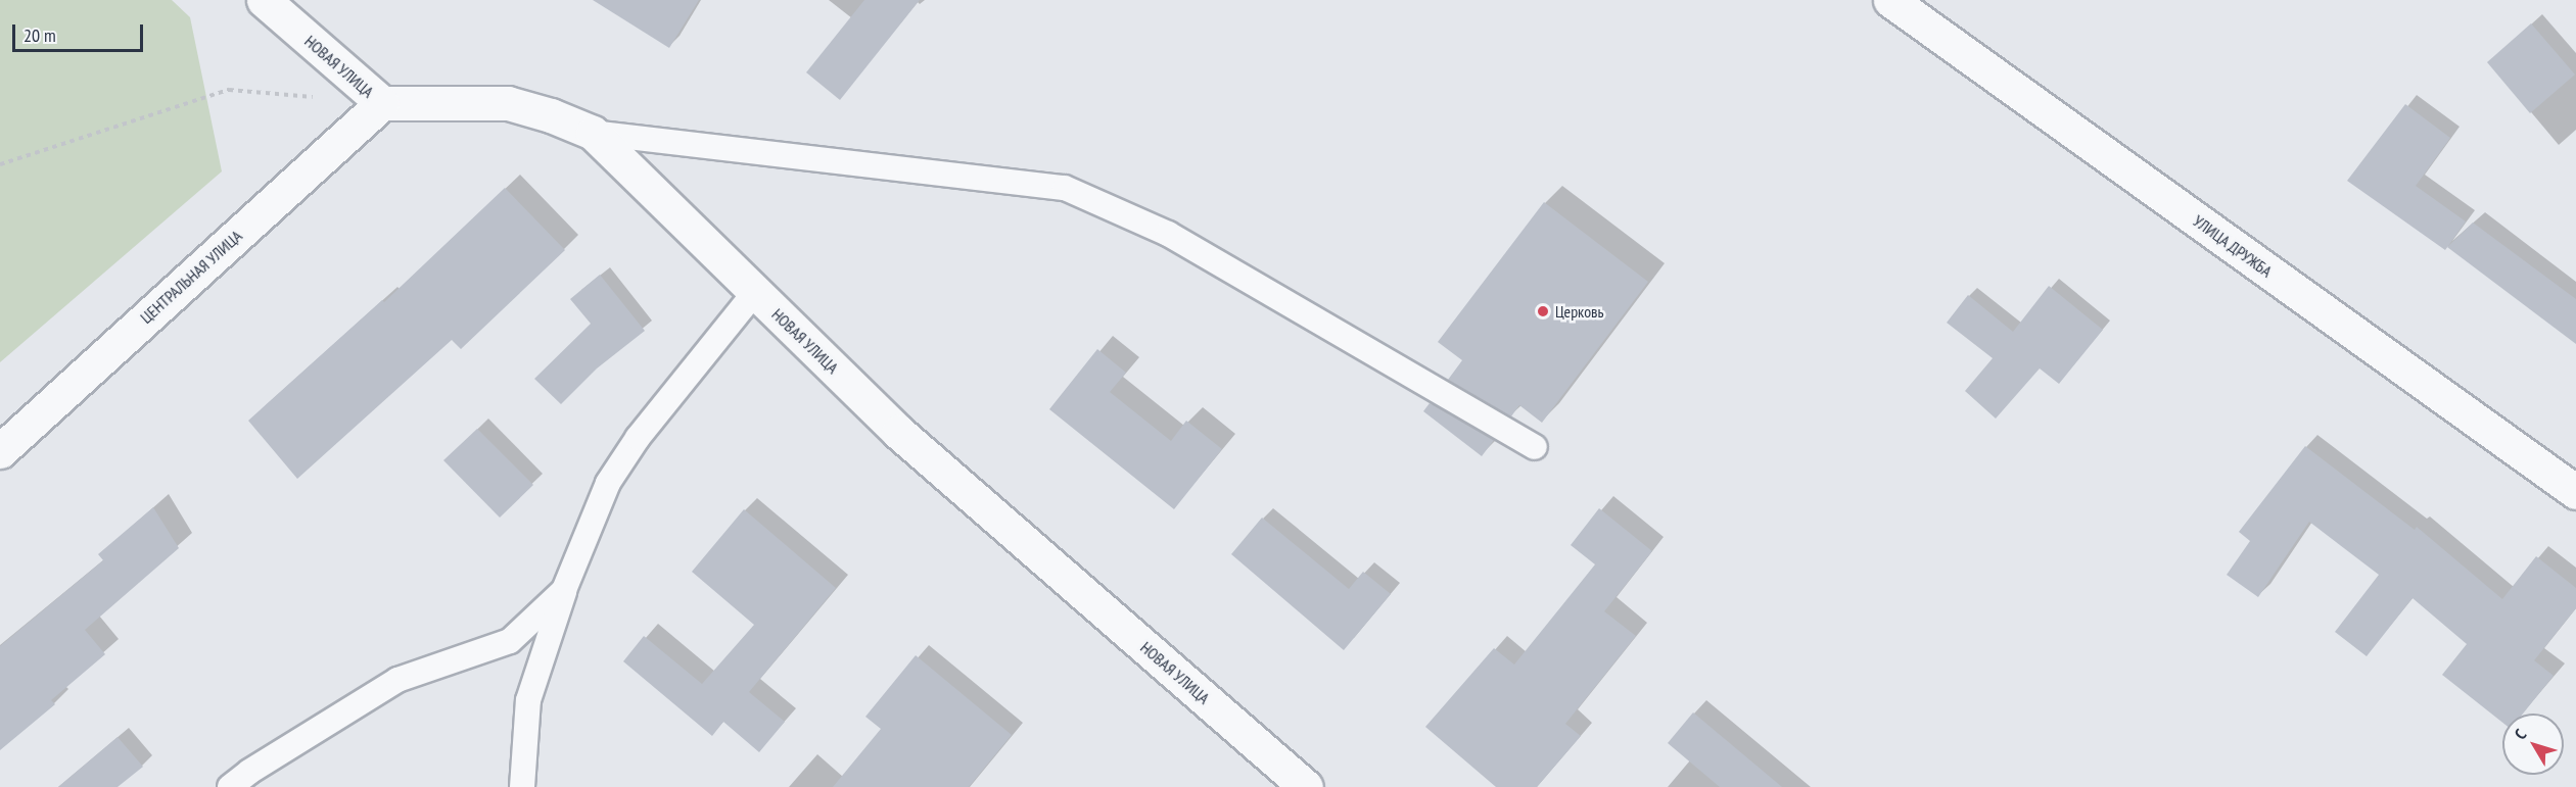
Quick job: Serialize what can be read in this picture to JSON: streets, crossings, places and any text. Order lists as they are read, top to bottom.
{
  "streets": {
    "street": ["НОВАЯ УЛИЦА", "УЛИЦА ДРУЖБА", "ЦЕНТРАЛЬНАЯ УЛИЦА"]
  },
  "crossings": [
    ["НОВАЯ УЛИЦА", "ЦЕНТРАЛЬНАЯ УЛИЦА"]
  ],
  "places": ["Церковь"],
  "scale_bar": "20 m",
  "north": "top left"
}
